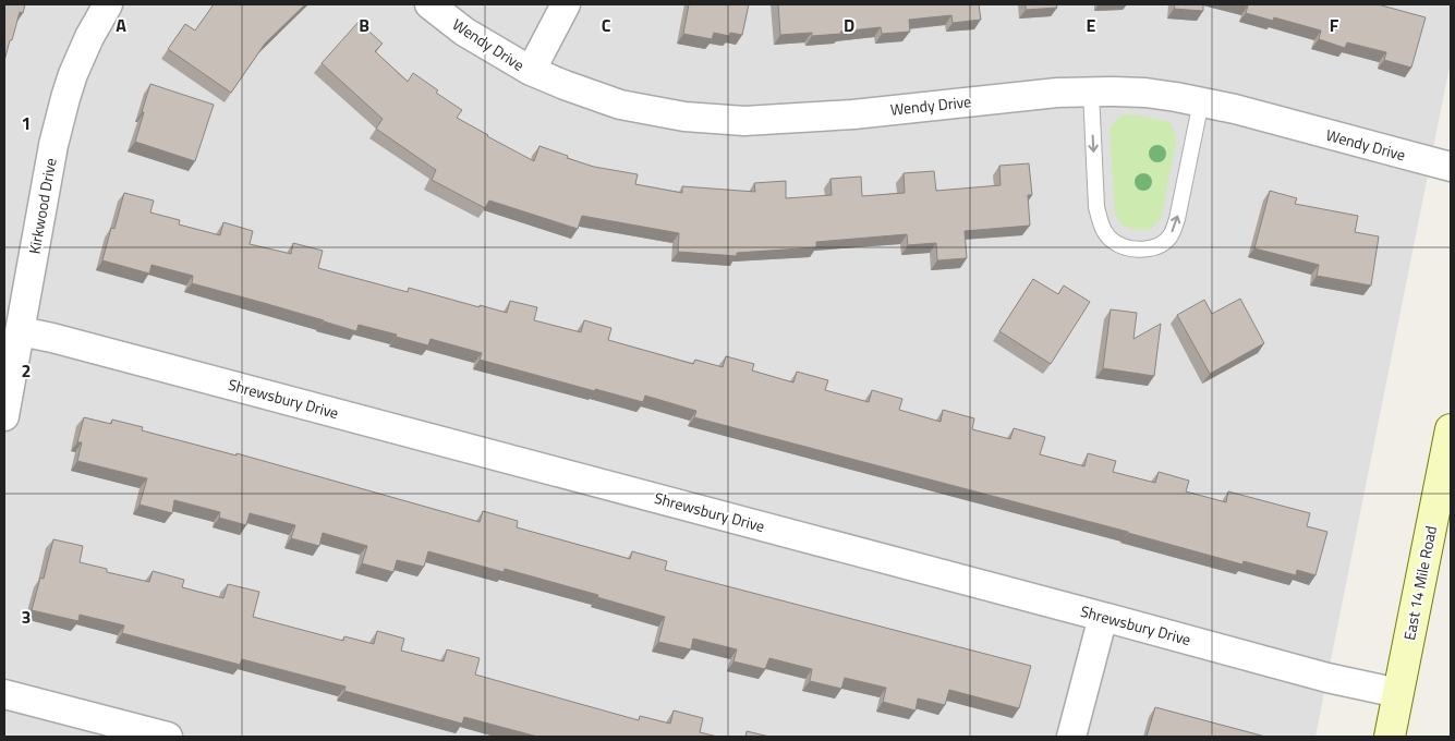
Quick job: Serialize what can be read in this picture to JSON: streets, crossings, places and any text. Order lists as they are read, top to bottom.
{
  "streets": {
    "main road": ["East 14 Mile Road"],
    "street": ["Wendy Drive", "Kirkwood Drive", "Shrewsbury Drive"]
  },
  "crossings": [
    ["Kirkwood Drive", "Shrewsbury Drive"],
    ["Shrewsbury Drive", "East 14 Mile Road"]
  ],
  "grid": {
    "columns": [
      "A",
      "B",
      "C",
      "D",
      "E",
      "F"
    ],
    "rows": ["1", "2", "3"]
  }
}
